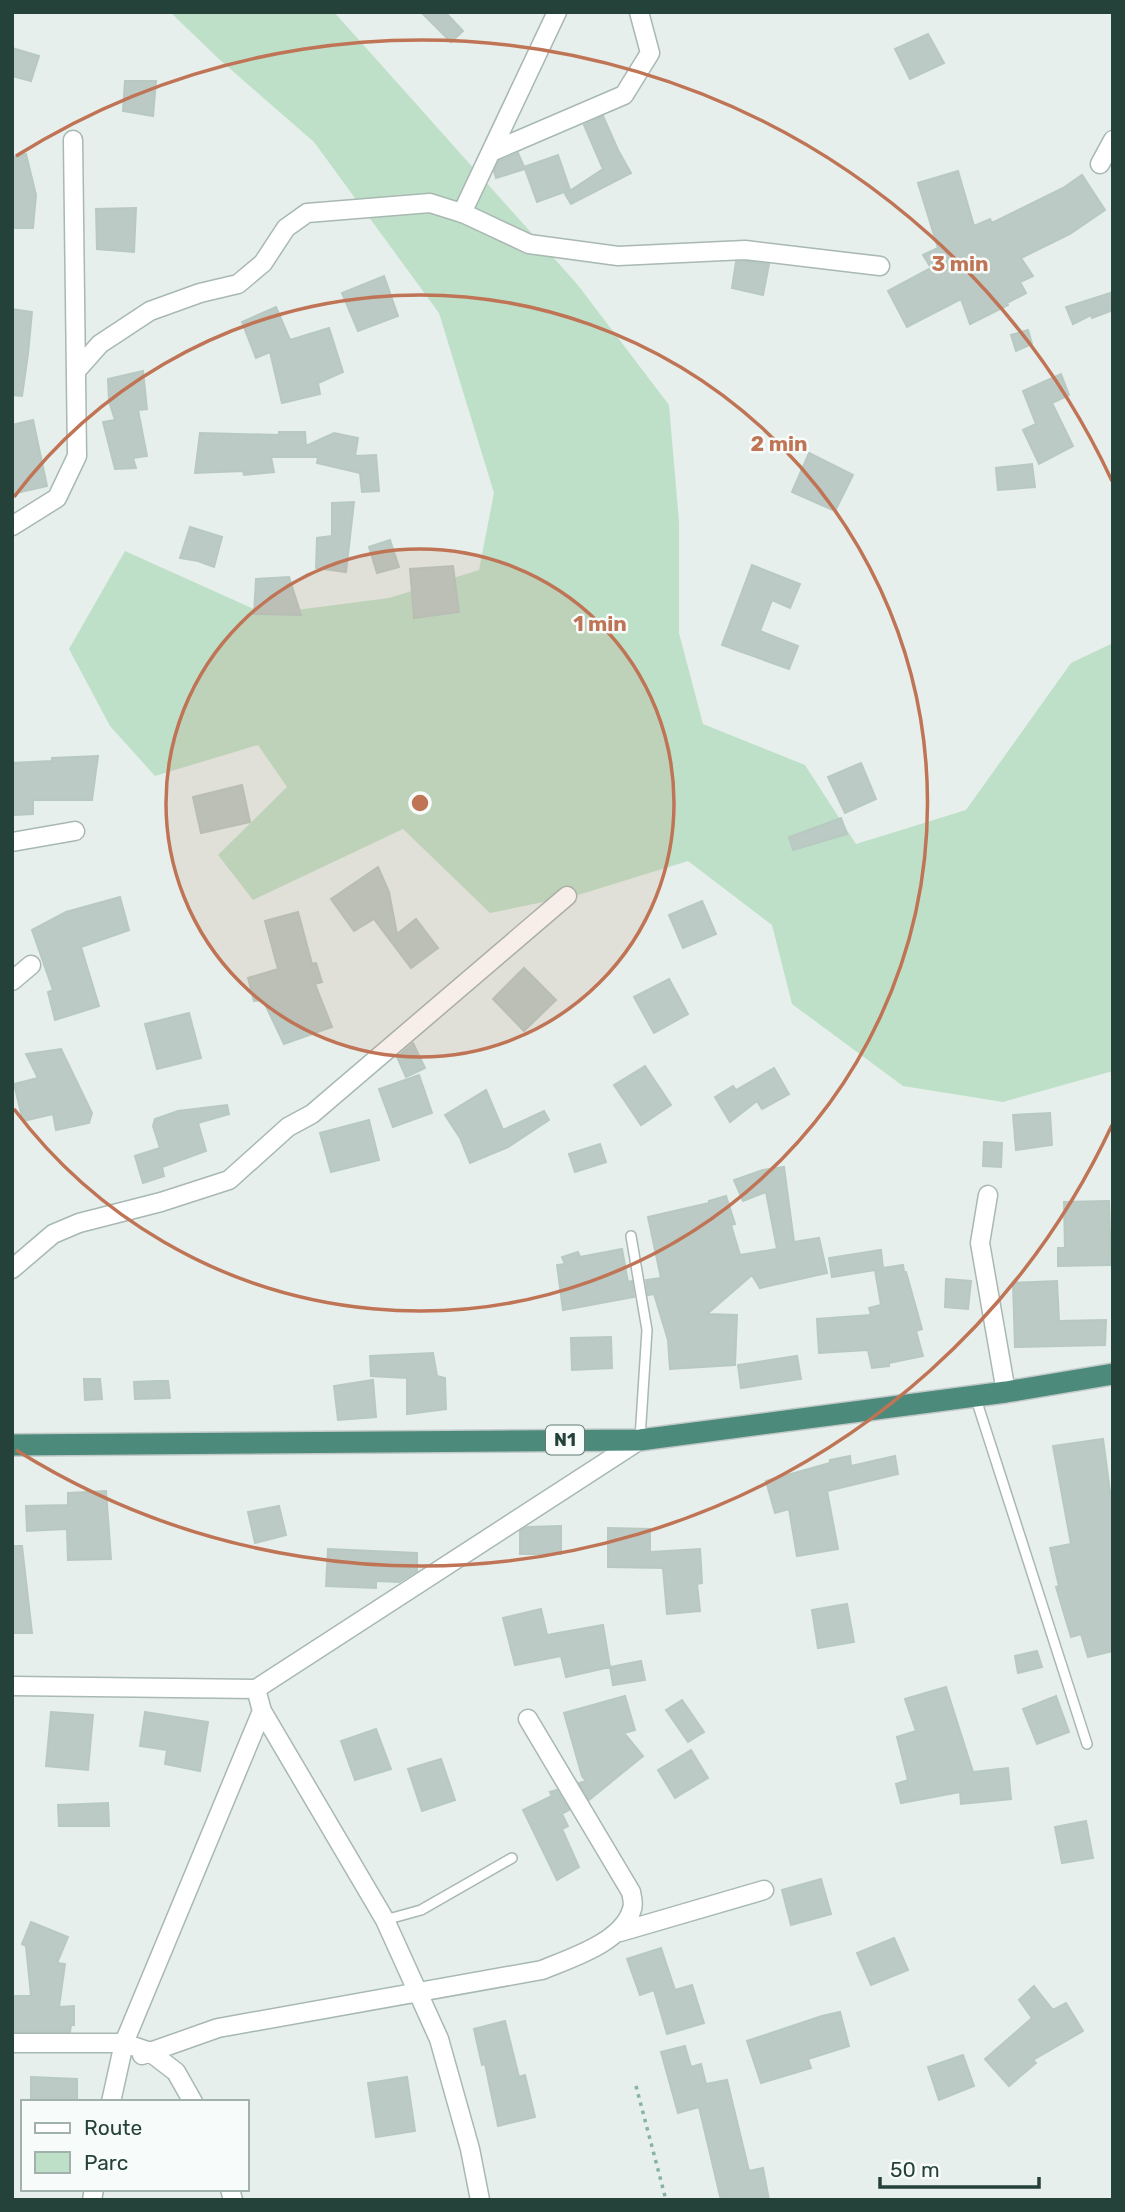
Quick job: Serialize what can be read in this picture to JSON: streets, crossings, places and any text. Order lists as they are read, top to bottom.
{
  "streets": {
    "highway": ["N1"]
  },
  "legend": ["Route", "Parc"],
  "scale_bar": "50 m",
  "rings": ["3 min", "2 min", "1 min"]
}
